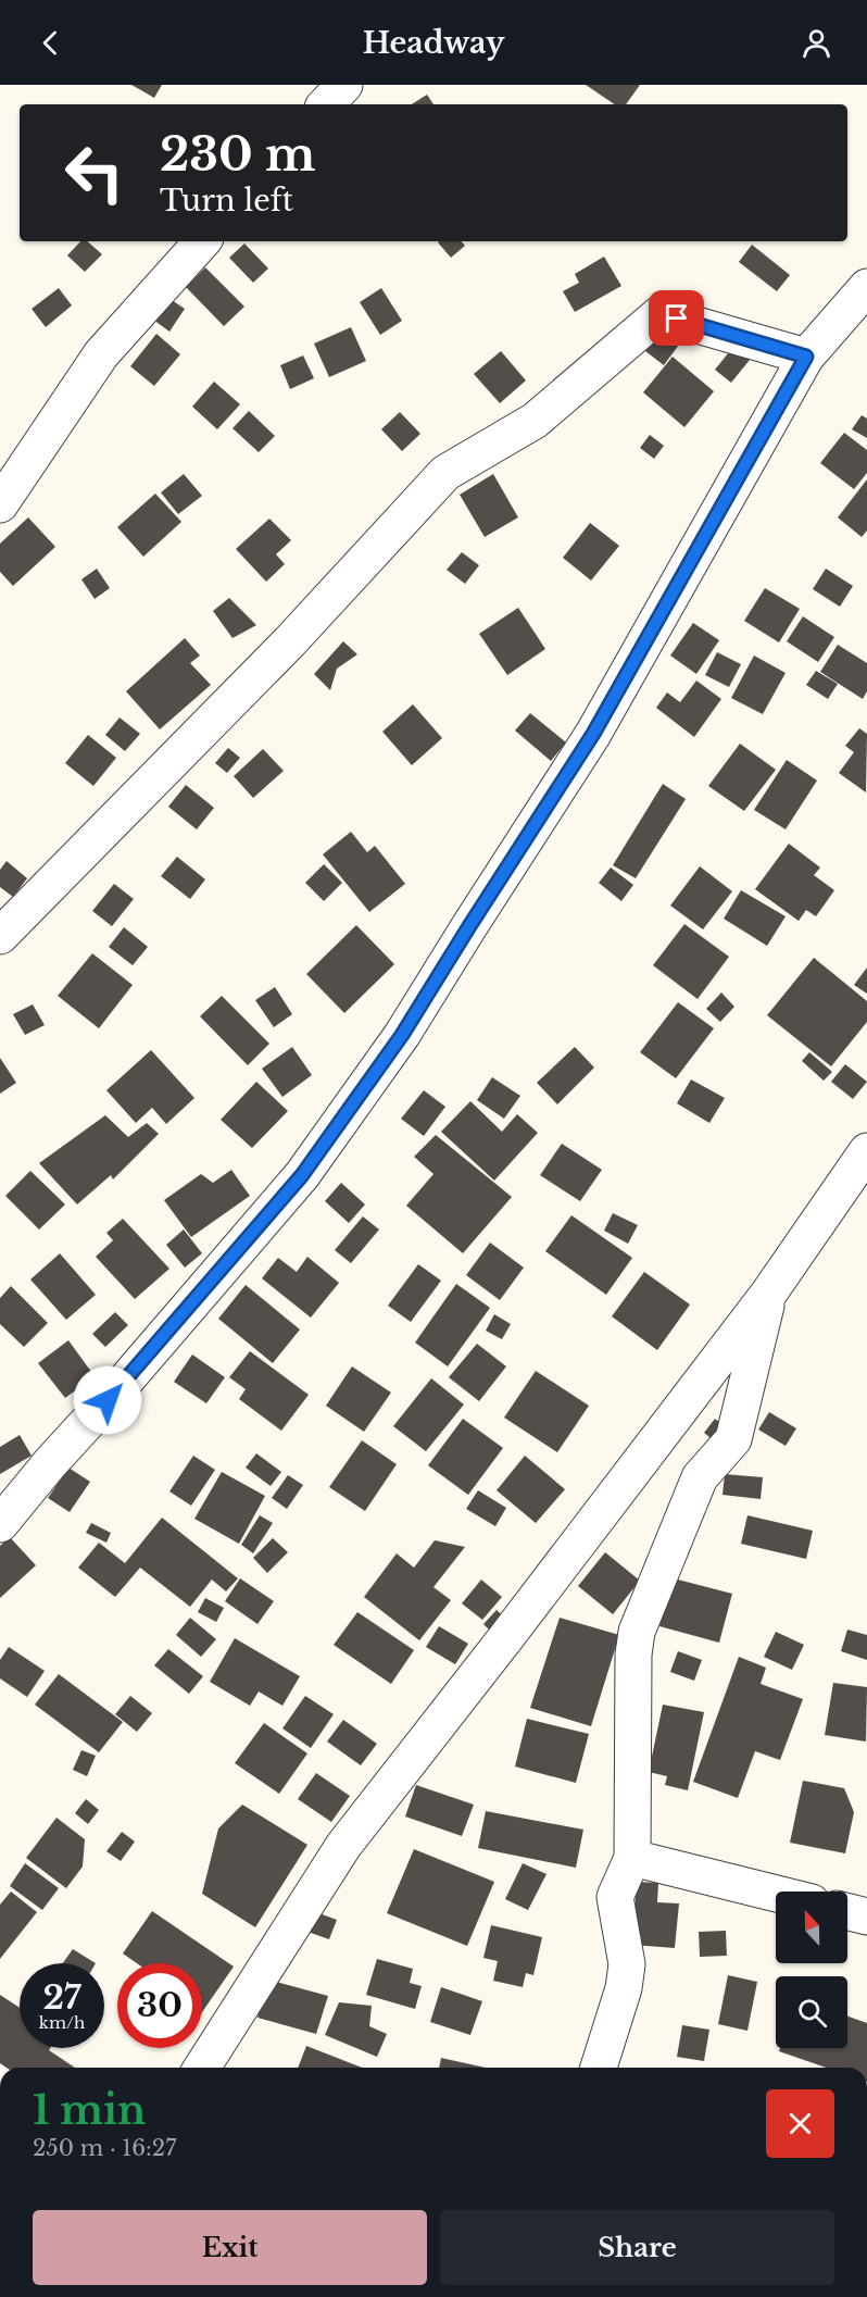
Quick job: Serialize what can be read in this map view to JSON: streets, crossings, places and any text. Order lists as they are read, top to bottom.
{
  "north": "top",
  "page": {
    "header": "Headway",
    "turn": ["230 m", "Turn left"],
    "speed": "27 km/h",
    "limit": "30",
    "heading": ["1 min", "250 m · 16:27"],
    "buttons": ["Exit", "Share"]
  }
}
